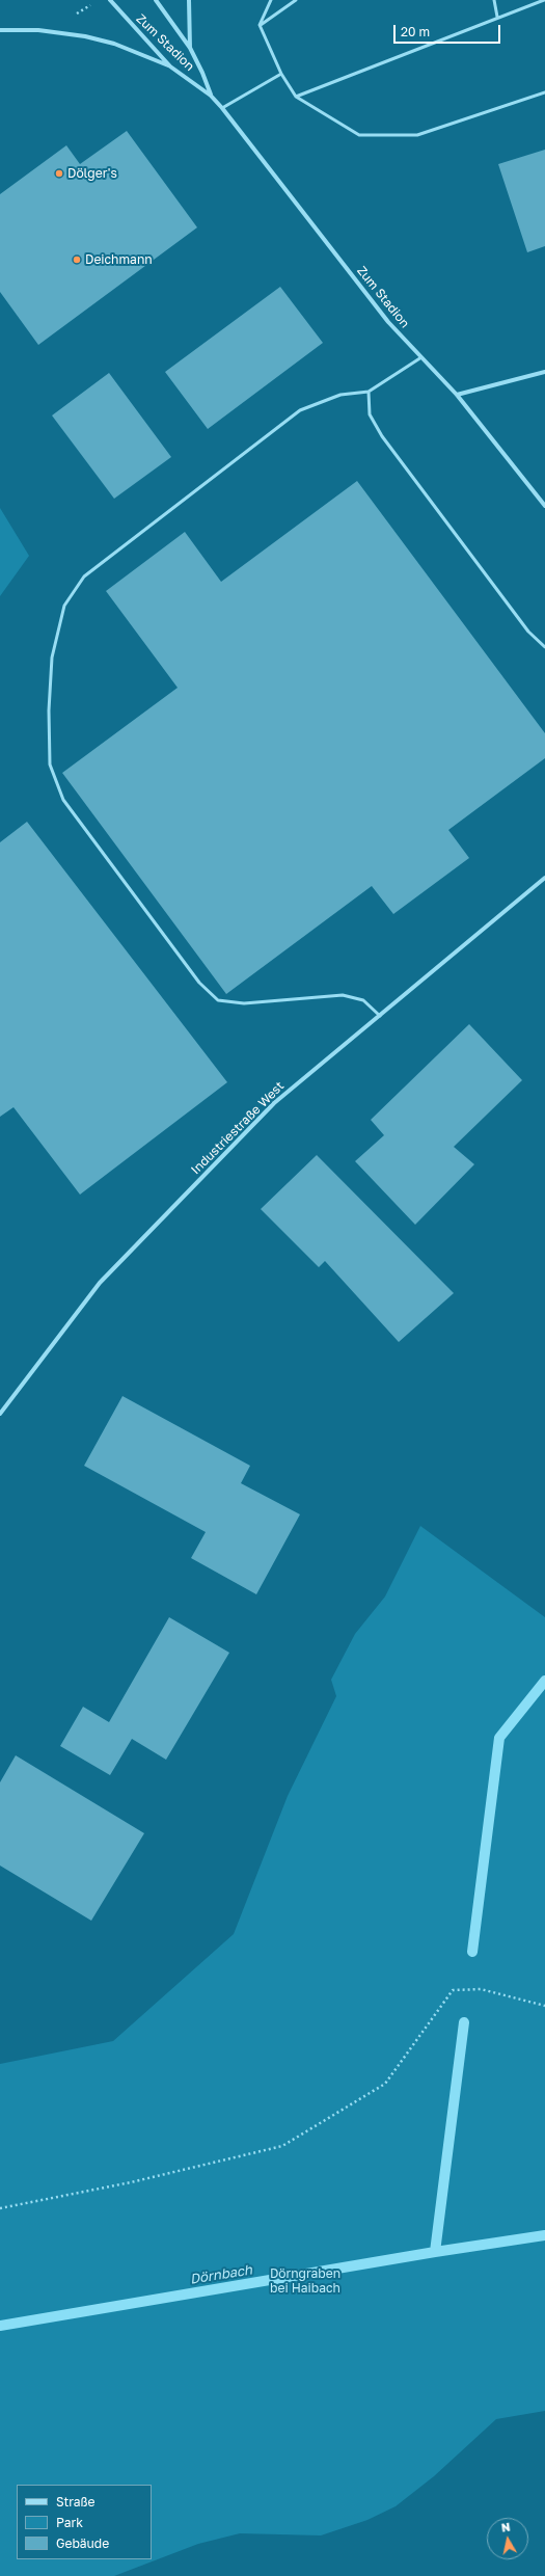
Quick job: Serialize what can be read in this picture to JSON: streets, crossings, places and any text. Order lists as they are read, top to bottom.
{
  "streets": {
    "street": ["Zum Stadion", "Industriestraße West"]
  },
  "water": ["Dörnbach"],
  "parks": ["Dörngraben bei Haibach"],
  "places": ["Dölger's", "Deichmann"],
  "legend": ["Straße", "Park", "Gebäude"],
  "scale_bar": "20 m",
  "north": "top"
}
